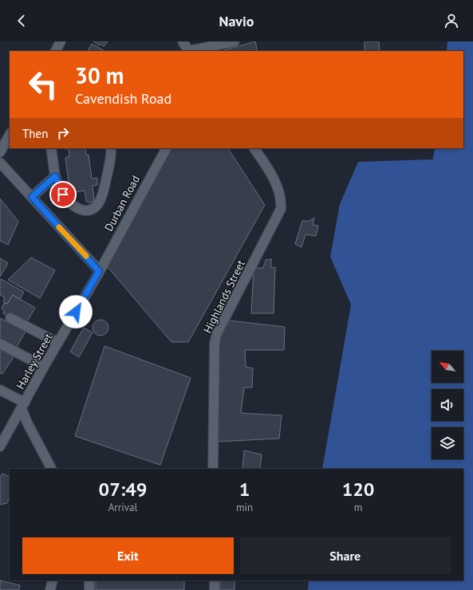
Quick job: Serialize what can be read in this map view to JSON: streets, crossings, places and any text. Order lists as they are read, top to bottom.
{
  "streets": {
    "street": ["Durban Road", "Highlands Street", "Harley Street"]
  },
  "crossings": [
    ["Durban Road", "Harley Street"]
  ],
  "north": "top left",
  "page": {
    "header": "Navio",
    "turn": ["30 m", "Cavendish Road"],
    "then": "Then",
    "eta": [
      "07:49",
      "Arrival",
      "1",
      "min",
      "120",
      "m"
    ],
    "buttons": ["Exit", "Share"]
  }
}
